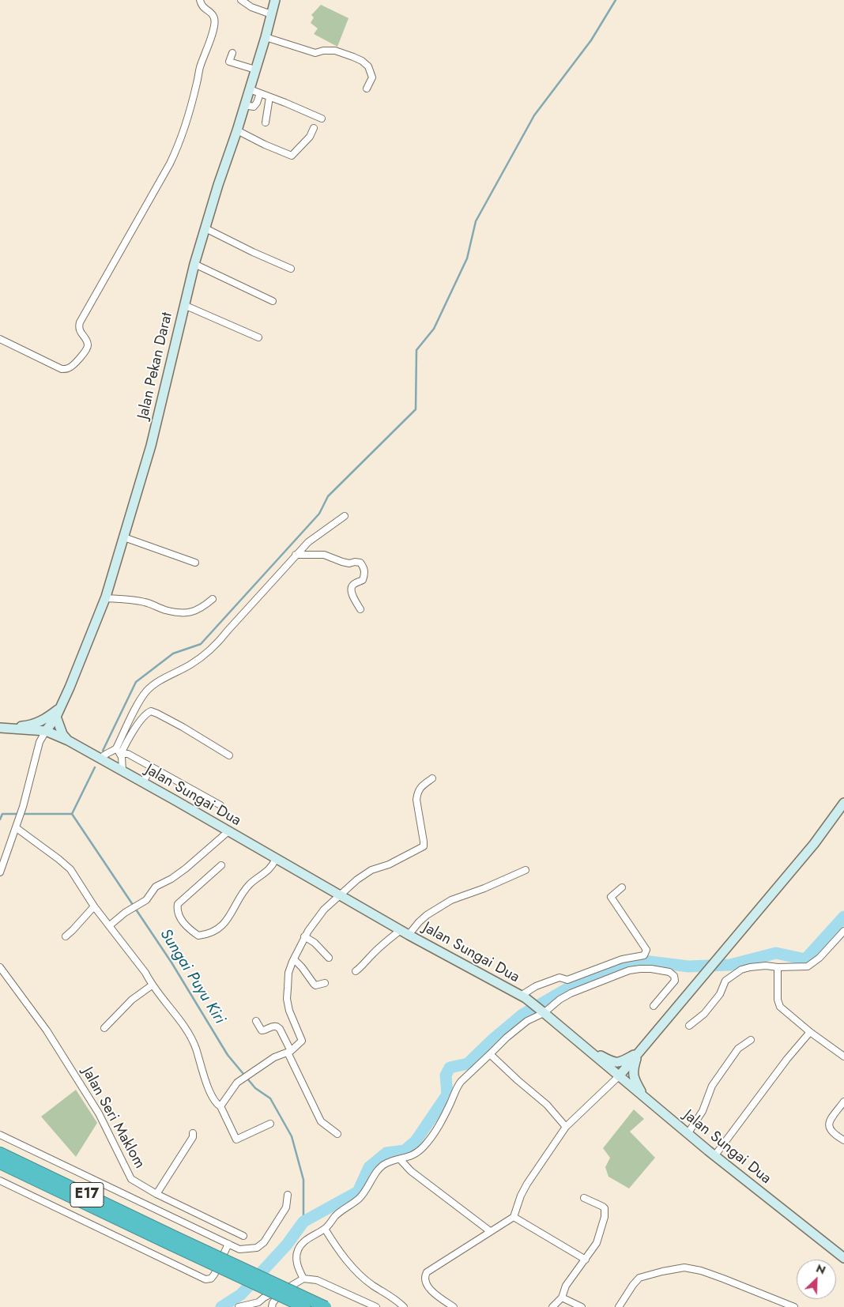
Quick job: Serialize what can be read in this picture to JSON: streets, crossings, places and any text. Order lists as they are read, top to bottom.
{
  "streets": {
    "highway": ["E17"],
    "main road": ["Jalan Pekan Darat", "Jalan Sungai Dua"],
    "street": ["Jalan Seri Maklom"]
  },
  "crossings": [
    ["Jalan Pekan Darat", "Jalan Sungai Dua"]
  ],
  "water": ["Sungai Puyu Kiri"],
  "north": "top right"
}
